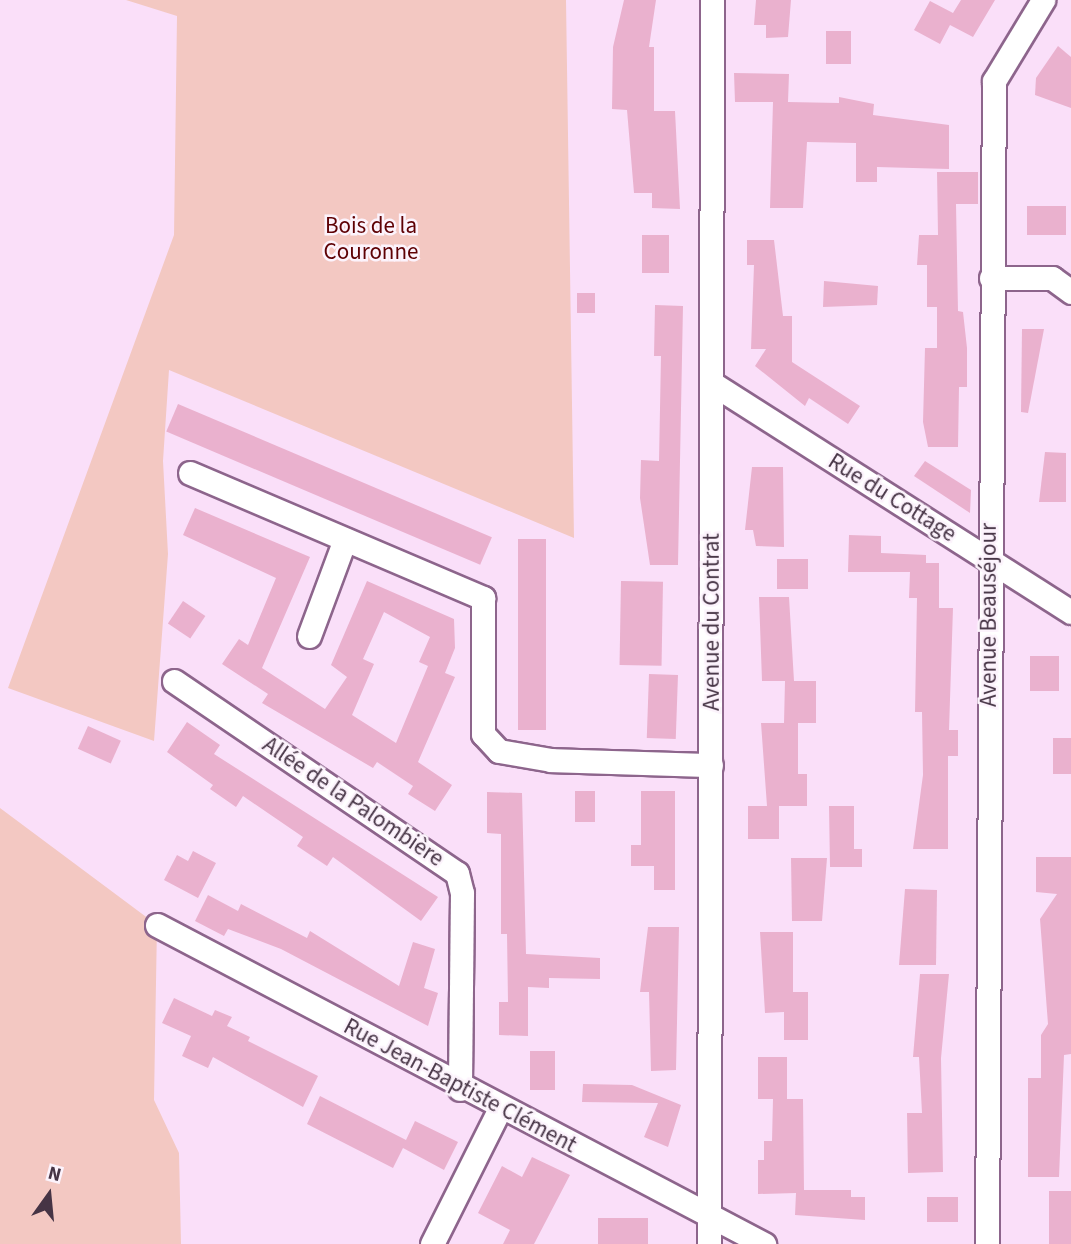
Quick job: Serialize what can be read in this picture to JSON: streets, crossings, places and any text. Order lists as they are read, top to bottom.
{
  "streets": {
    "street": [
      "Rue du Cottage",
      "Avenue Beauséjour",
      "Avenue du Contrat",
      "Allée de la Palombière",
      "Rue Jean-Baptiste Clément"
    ]
  },
  "crossings": [
    ["Rue du Cottage", "Avenue Beauséjour"],
    ["Rue du Cottage", "Avenue du Contrat"],
    ["Avenue du Contrat", "Rue Jean-Baptiste Clément"],
    ["Allée de la Palombière", "Rue Jean-Baptiste Clément"]
  ],
  "parks": ["Bois de la Couronne"],
  "north": "top"
}
